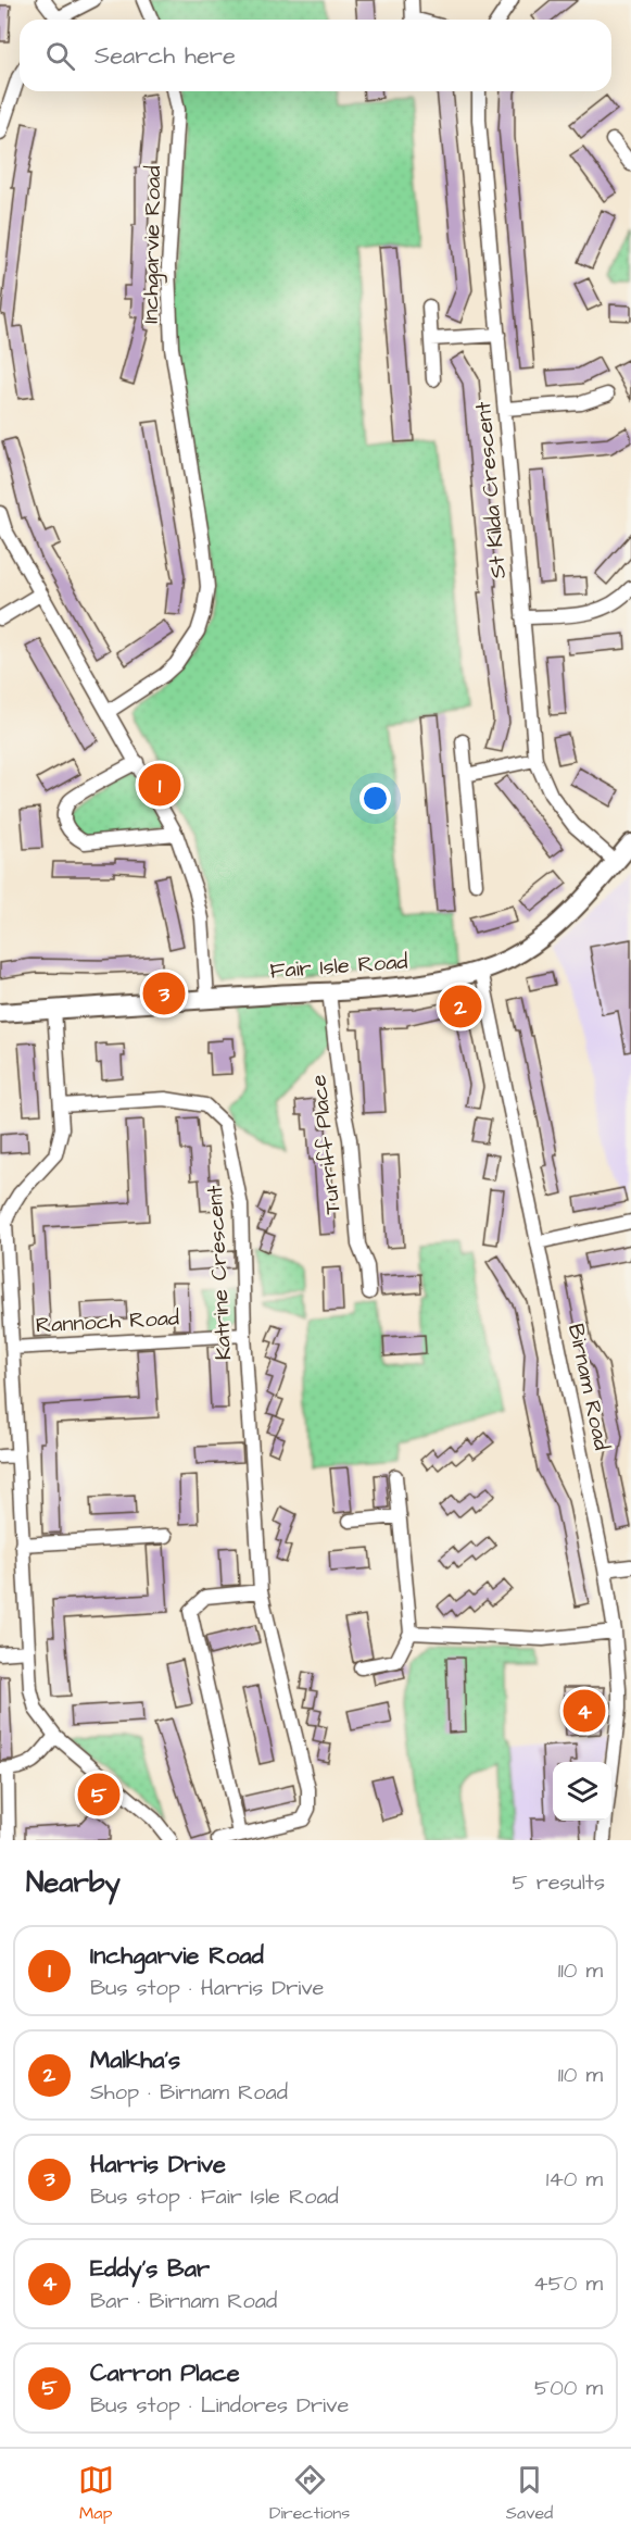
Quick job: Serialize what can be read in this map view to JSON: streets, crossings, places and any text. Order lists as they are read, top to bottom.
{
  "streets": {
    "street": [
      "Inchgarvie Road",
      "St Kilda Crescent",
      "Fair Isle Road",
      "Turriff Place",
      "Katrine Crescent",
      "Rannoch Road",
      "Birnam Road"
    ]
  },
  "crossings": [
    ["St Kilda Crescent", "Fair Isle Road"],
    ["Fair Isle Road", "Turriff Place"],
    ["Fair Isle Road", "Birnam Road"],
    ["Katrine Crescent", "Rannoch Road"]
  ],
  "page": {
    "search": "Search here",
    "pins": [
      "1",
      "3",
      "2",
      "4",
      "5"
    ],
    "heading": ["Nearby", "5 results"],
    "list": [
      {
        "mark": "1",
        "name": "Inchgarvie Road",
        "note": "Bus stop · Harris Drive",
        "value": "110 m"
      },
      {
        "mark": "2",
        "name": "Malkha's",
        "note": "Shop · Birnam Road",
        "value": "110 m"
      },
      {
        "mark": "3",
        "name": "Harris Drive",
        "note": "Bus stop · Fair Isle Road",
        "value": "140 m"
      },
      {
        "mark": "4",
        "name": "Eddy's Bar",
        "note": "Bar · Birnam Road",
        "value": "450 m"
      },
      {
        "mark": "5",
        "name": "Carron Place",
        "note": "Bus stop · Lindores Drive",
        "value": "500 m"
      }
    ],
    "nav": ["Map", "Directions", "Saved"]
  }
}
